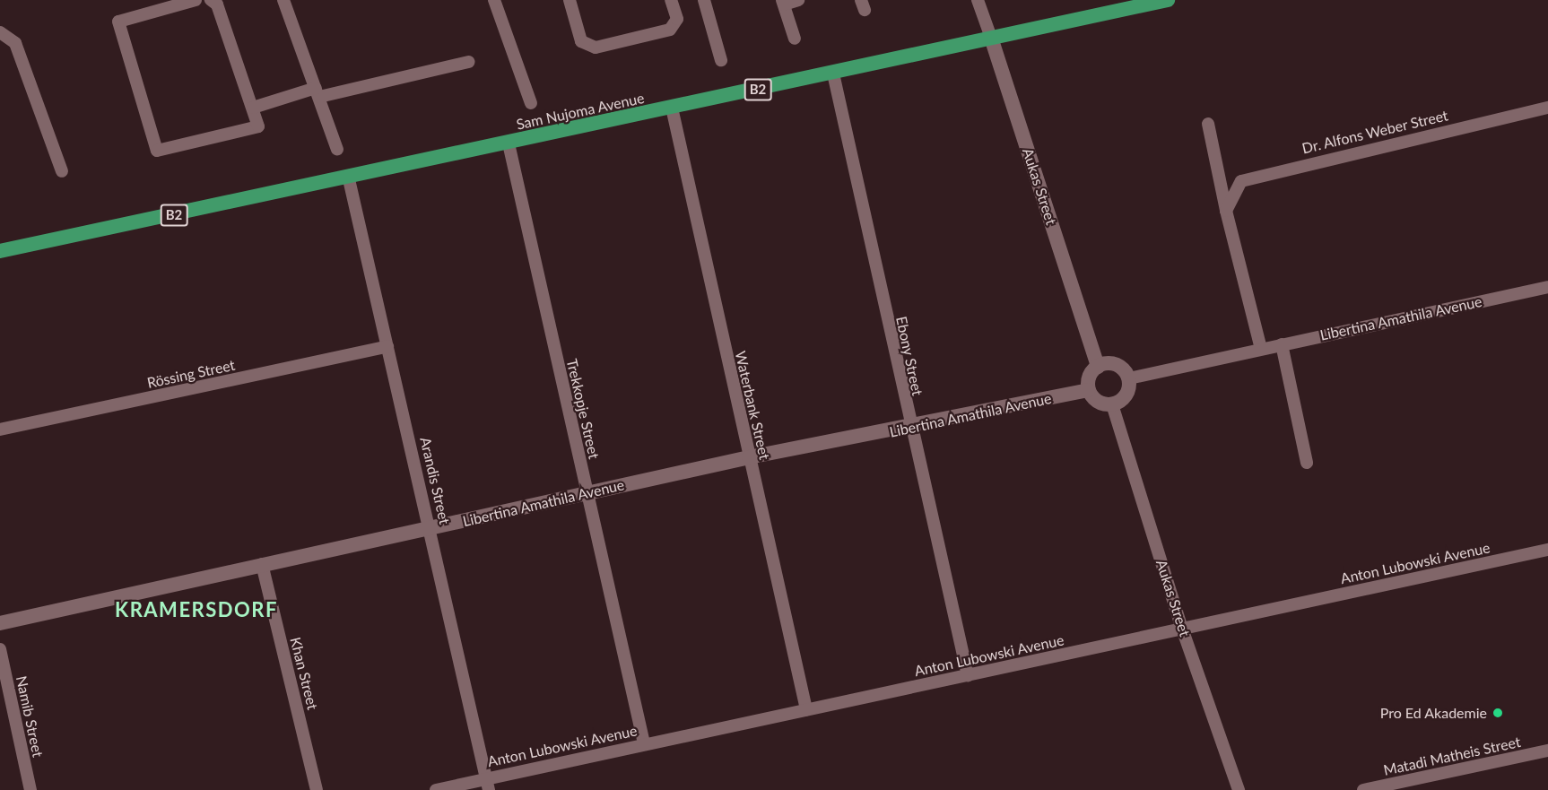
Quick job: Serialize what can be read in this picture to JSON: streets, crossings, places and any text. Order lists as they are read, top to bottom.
{
  "streets": {
    "highway": ["B2", "Sam Nujoma Avenue"],
    "street": [
      "Dr. Alfons Weber Street",
      "Aukas Street",
      "Libertina Amathila Avenue",
      "Ebony Street",
      "Rössing Street",
      "Waterbank Street",
      "Trekkopje Street",
      "Arandis Street",
      "Anton Lubowski Avenue",
      "Khan Street",
      "Namib Street",
      "Matadi Matheis Street"
    ]
  },
  "crossings": [
    ["Sam Nujoma Avenue", "Aukas Street"],
    ["Sam Nujoma Avenue", "Ebony Street"],
    ["Sam Nujoma Avenue", "Waterbank Street"],
    ["Sam Nujoma Avenue", "Trekkopje Street"],
    ["Sam Nujoma Avenue", "Arandis Street"],
    ["Aukas Street", "Libertina Amathila Avenue"],
    ["Aukas Street", "Anton Lubowski Avenue"],
    ["Libertina Amathila Avenue", "Ebony Street"],
    ["Libertina Amathila Avenue", "Waterbank Street"],
    ["Libertina Amathila Avenue", "Trekkopje Street"],
    ["Libertina Amathila Avenue", "Arandis Street"],
    ["Libertina Amathila Avenue", "Khan Street"],
    ["Ebony Street", "Anton Lubowski Avenue"],
    ["Rössing Street", "Arandis Street"],
    ["Waterbank Street", "Anton Lubowski Avenue"],
    ["Trekkopje Street", "Anton Lubowski Avenue"],
    ["Arandis Street", "Anton Lubowski Avenue"]
  ],
  "districts": ["KRAMERSDORF"],
  "places": ["Pro Ed Akademie"]
}
